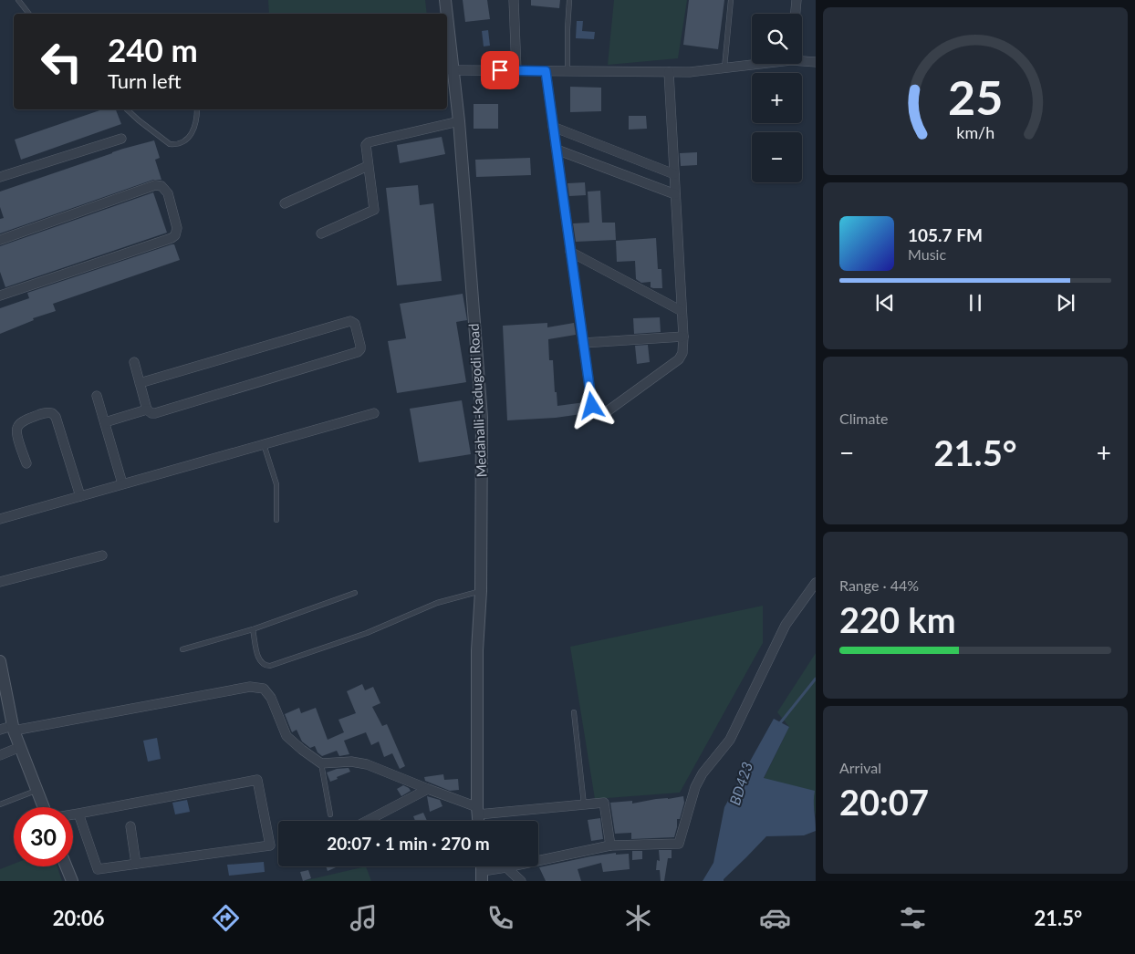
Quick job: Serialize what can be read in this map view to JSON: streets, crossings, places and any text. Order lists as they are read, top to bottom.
{
  "streets": {
    "street": ["Medahalli-Kadugodi Road"]
  },
  "water": ["BD423"],
  "page": {
    "map_buttons": ["+", "−"],
    "turn": ["240 m", "Turn left"],
    "song": ["105.7 FM", "Music"],
    "tile": [
      "Climate",
      ["Range · 44%", "220 km"],
      ["Arrival", "20:07"]
    ],
    "heat": ["−", "21.5°", "+"],
    "limit": "30",
    "trip": "20:07 · 1 min · 270 m",
    "tabs": ["20:06", "21.5°"],
    "gauge": ["25", "km/h"]
  }
}
